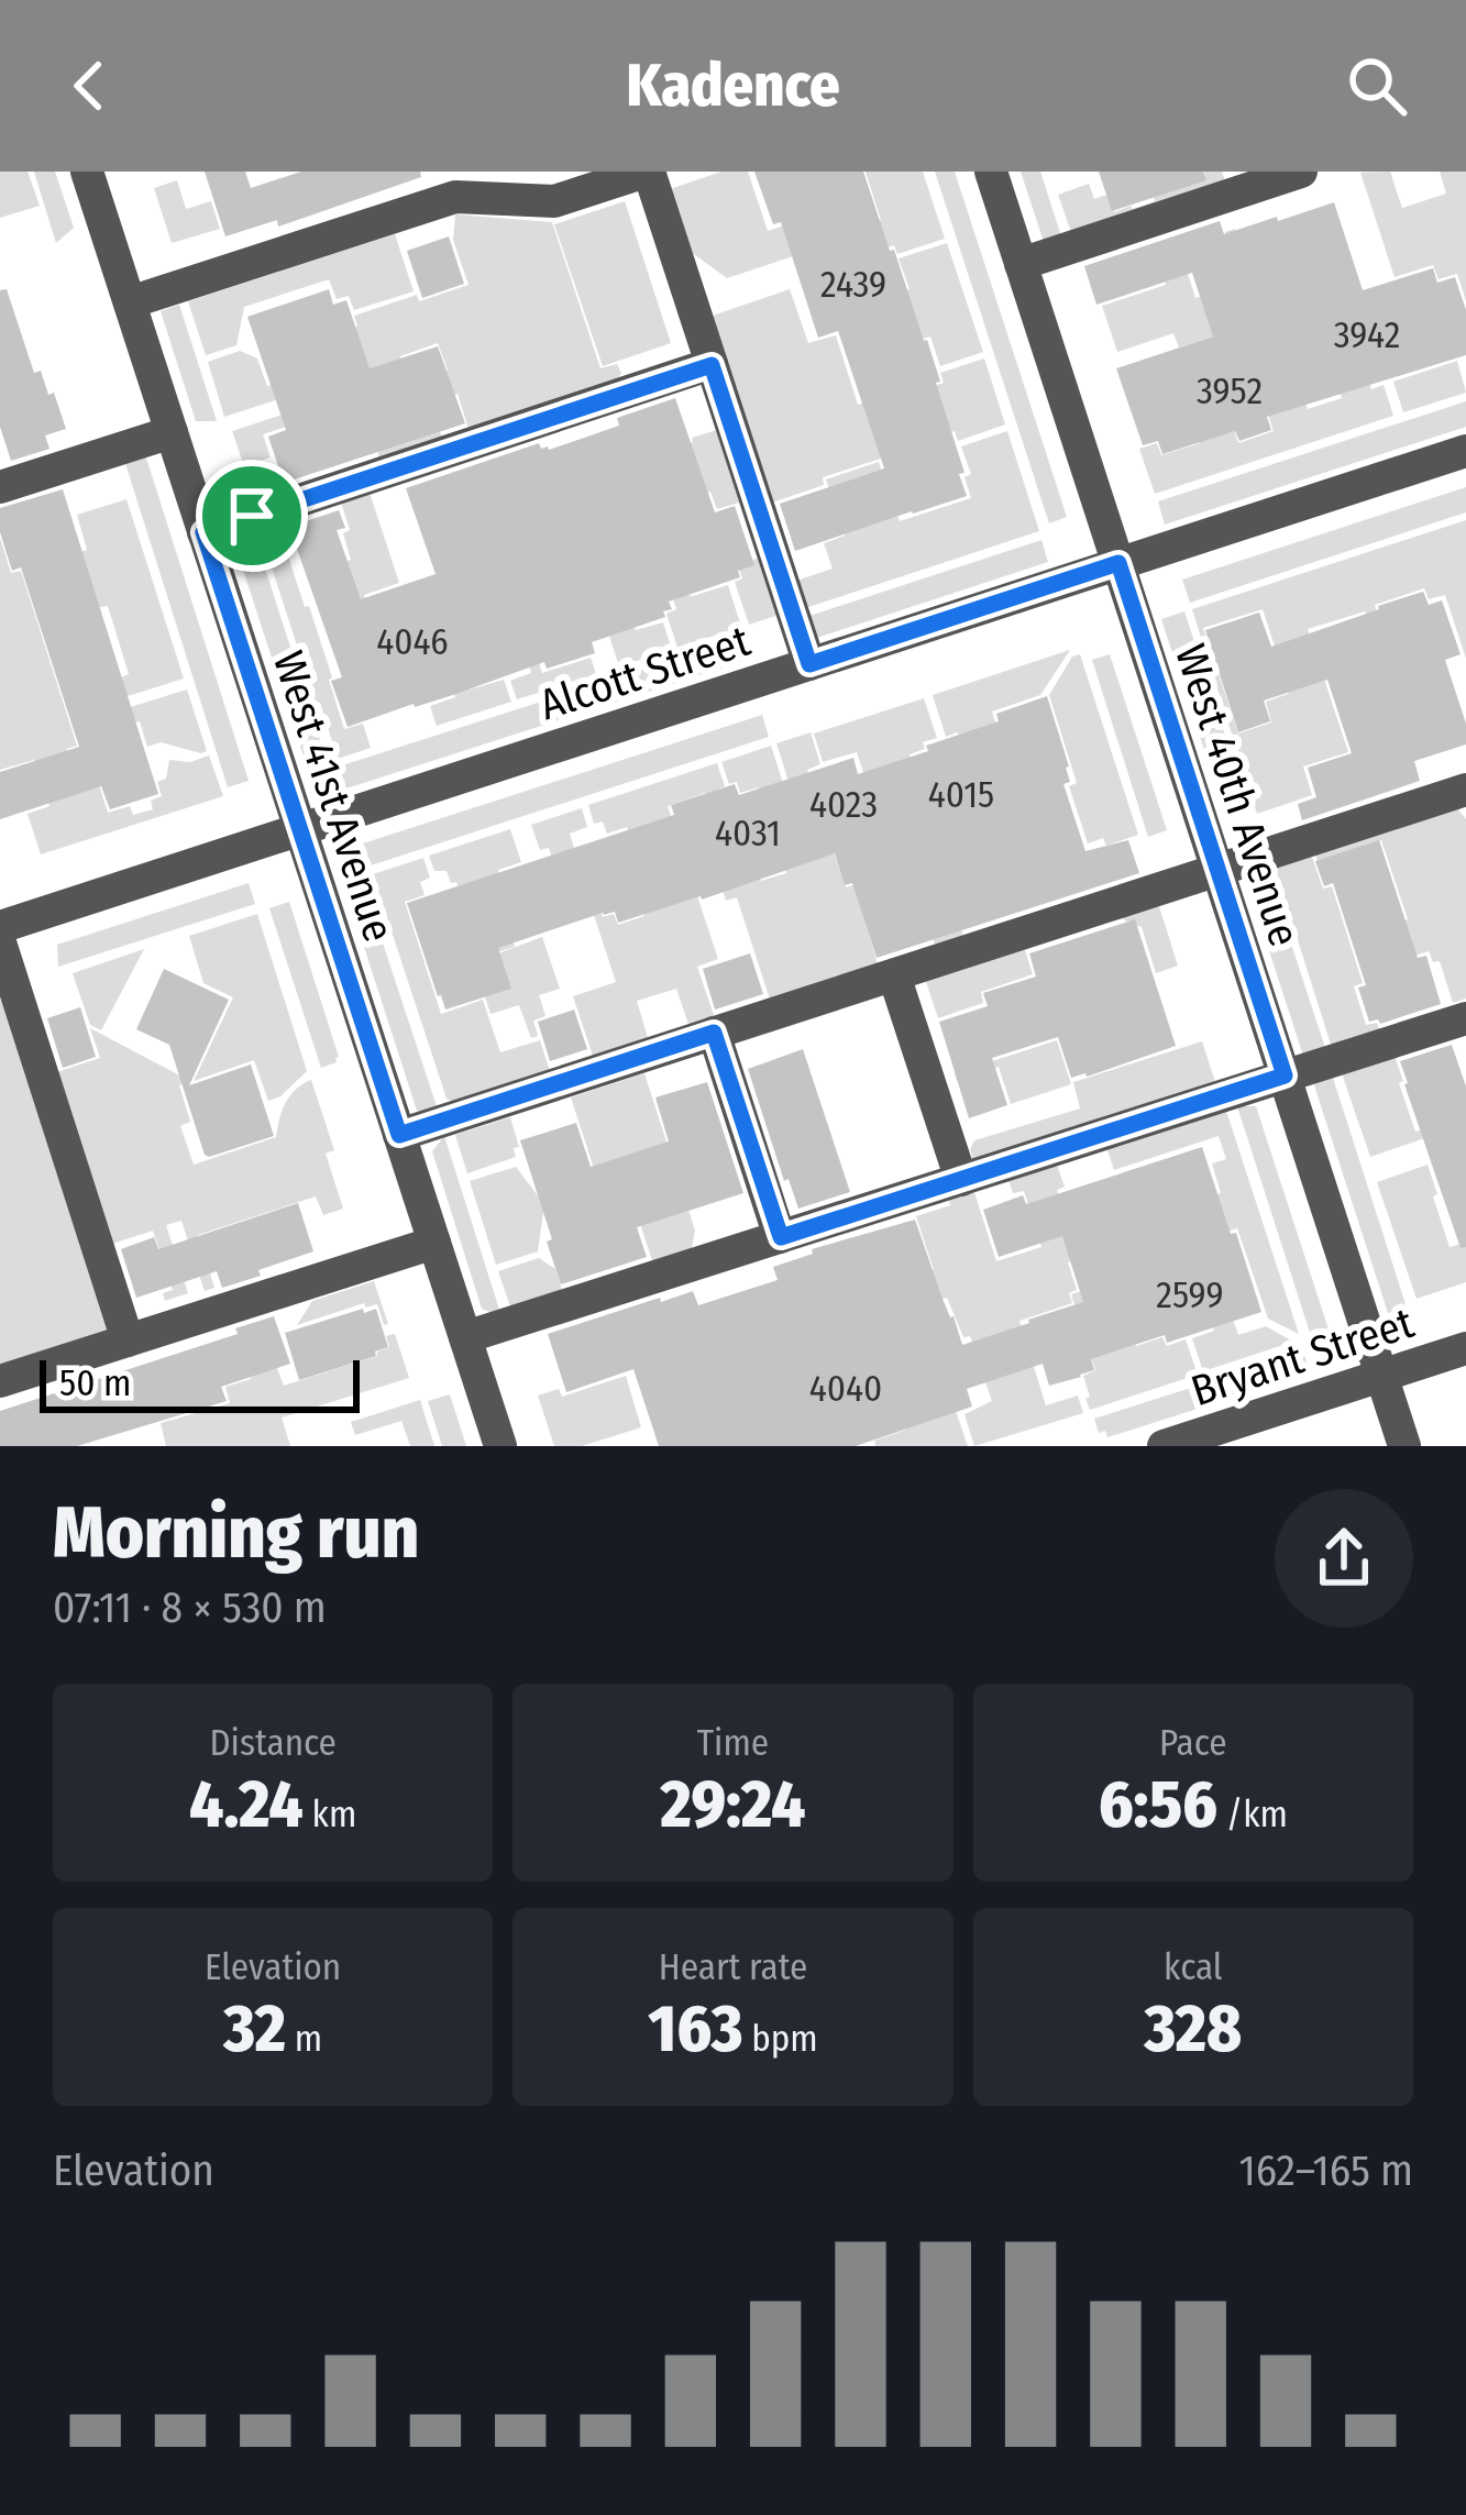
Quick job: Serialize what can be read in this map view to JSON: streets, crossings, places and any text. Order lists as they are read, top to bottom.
{
  "streets": {
    "street": [
      "Alcott Street",
      "West 40th Avenue",
      "West 41st Avenue",
      "Bryant Street"
    ]
  },
  "crossings": [
    ["Alcott Street", "West 40th Avenue"],
    ["Alcott Street", "West 41st Avenue"],
    ["West 40th Avenue", "Bryant Street"]
  ],
  "house_numbers": [
    "2439",
    "3942",
    "3952",
    "4046",
    "4015",
    "4023",
    "4031",
    "2599",
    "4040"
  ],
  "scale_bar": "50 m",
  "page": {
    "header": "Kadence",
    "scale": "50 m",
    "heading": ["Morning run", "07:11 · 8 × 530 m"],
    "stats": [
      ["Distance", "4.24 km"],
      ["Time", "29:24"],
      ["Pace", "6:56 /km"],
      ["Elevation", "32 m"],
      ["Heart rate", "163 bpm"],
      ["kcal", "328"]
    ],
    "chart": ["Elevation", "162–165 m"]
  }
}
